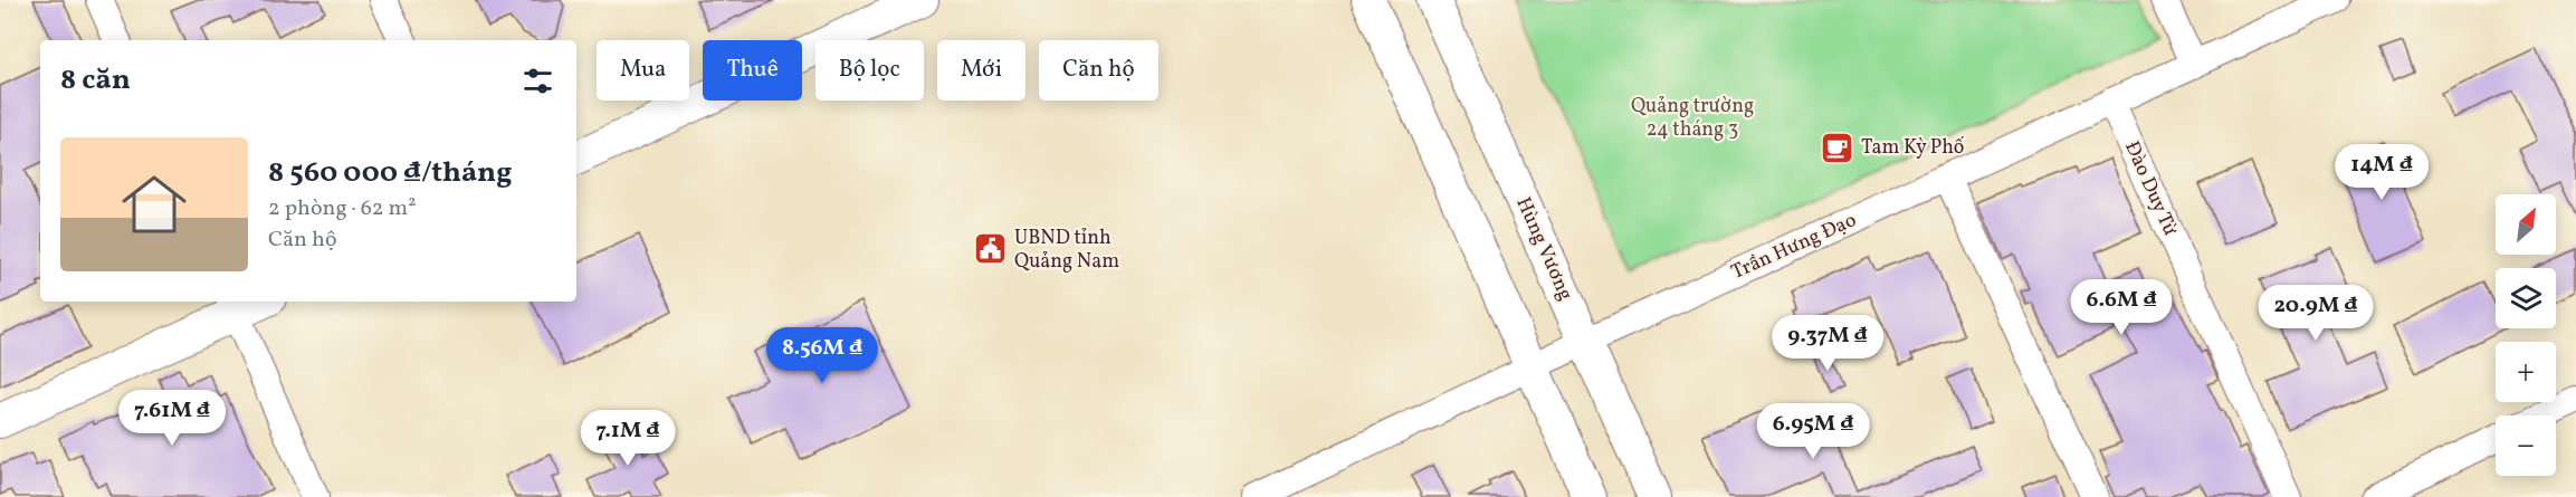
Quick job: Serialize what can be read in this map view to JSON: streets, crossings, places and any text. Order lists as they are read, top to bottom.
{
  "streets": {
    "main road": ["Hùng Vương"],
    "street": ["Đào Duy Từ", "Trần Hưng Đạo"]
  },
  "crossings": [
    ["Đào Duy Từ", "Trần Hưng Đạo"],
    ["Trần Hưng Đạo", "Hùng Vương"]
  ],
  "parks": ["Quảng trường 24 tháng 3"],
  "places": {
    "cafe": ["Tam Kỳ Phố"],
    "public building": ["UBND tỉnh Quảng Nam"]
  },
  "north": "top right",
  "page": {
    "chip": [
      "Mua",
      "Thuê",
      "Bộ lọc",
      "Mới",
      "Căn hộ"
    ],
    "heading": "8 căn",
    "list": [
      {
        "name": "8 560 000 ₫/tháng",
        "note": "2 phòng · 62 m² · Căn hộ"
      }
    ],
    "price": [
      "14M ₫",
      "6.6M ₫",
      "20.9M ₫",
      "9.37M ₫",
      "8.56M ₫",
      "7.61M ₫",
      "6.95M ₫",
      "7.1M ₫"
    ],
    "map_buttons": ["+", "−"]
  }
}
